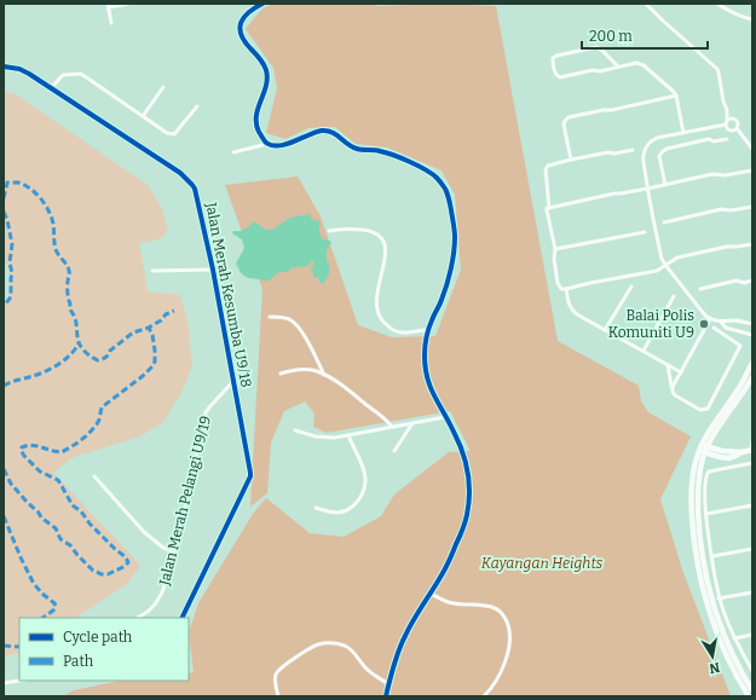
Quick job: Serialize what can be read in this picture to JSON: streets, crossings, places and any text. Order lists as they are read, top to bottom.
{
  "streets": {
    "street": ["Jalan Merah Kesumba U9/18", "Jalan Merah Pelangi U9/19"]
  },
  "crossings": [
    ["Jalan Merah Kesumba U9/18", "Jalan Merah Pelangi U9/19"]
  ],
  "parks": ["Kayangan Heights"],
  "places": ["Balai Polis Komuniti U9"],
  "legend": ["Cycle path", "Path"],
  "scale_bar": "200 m",
  "north": "bottom"
}
